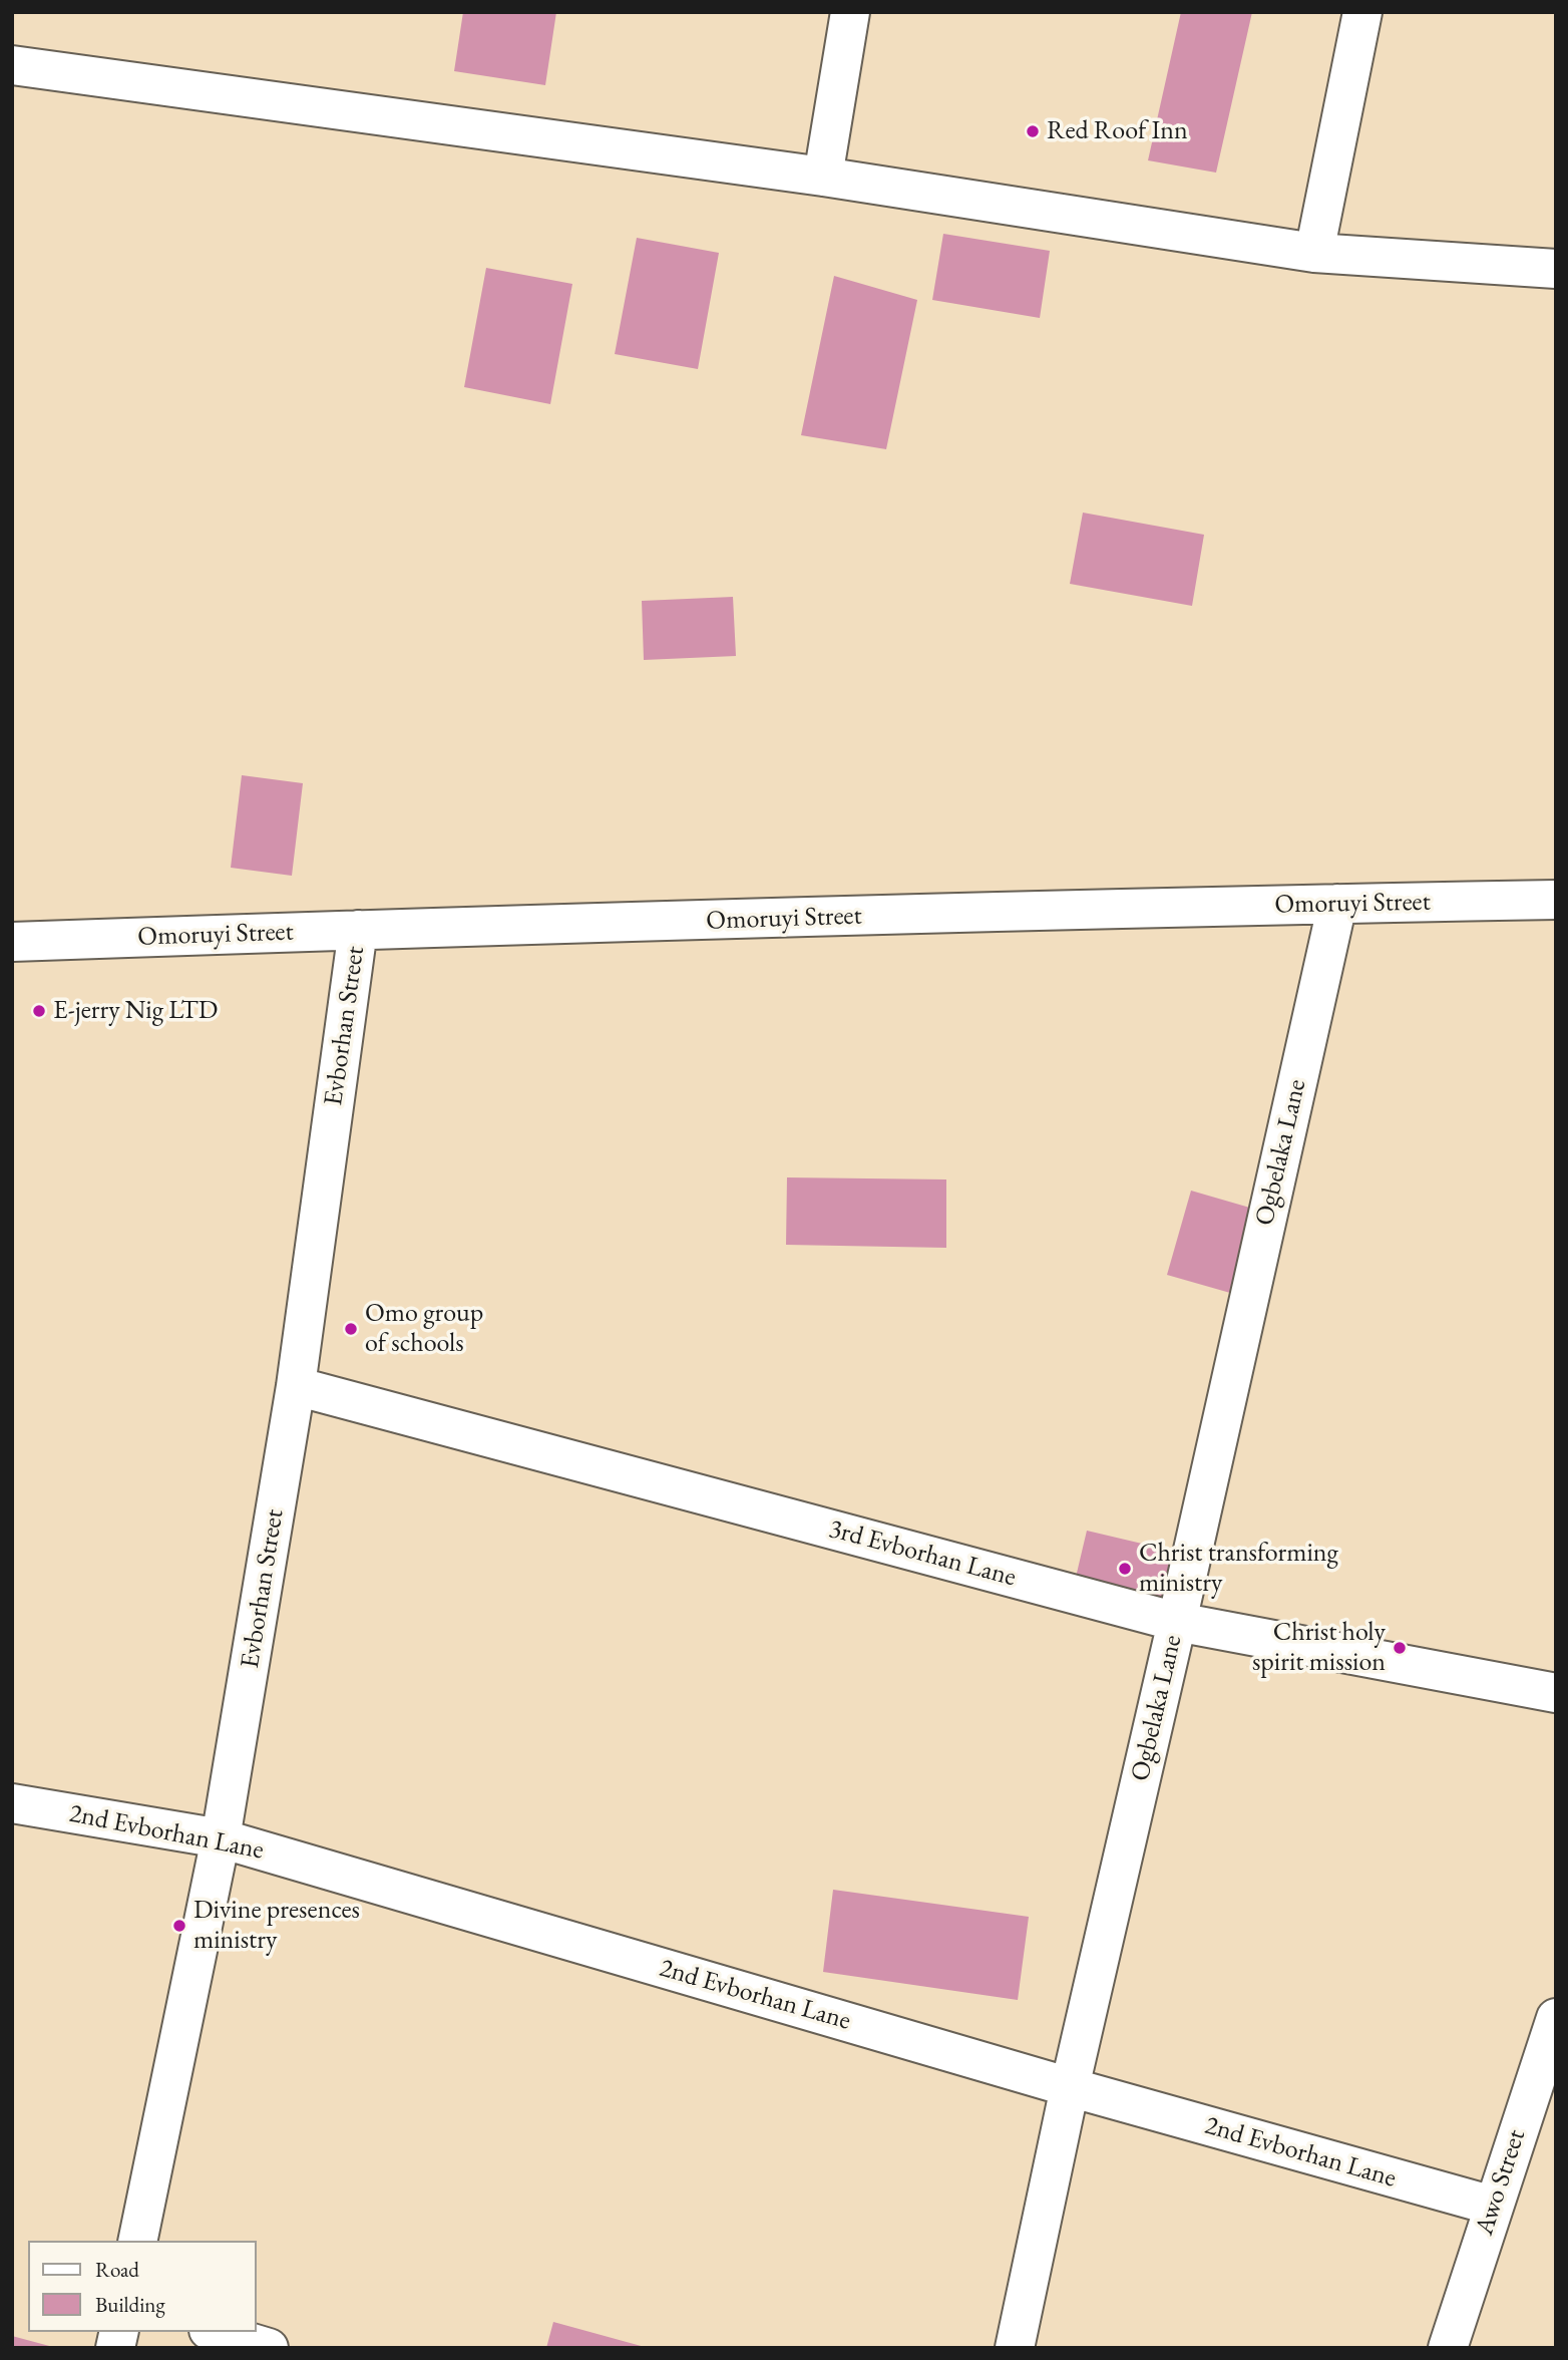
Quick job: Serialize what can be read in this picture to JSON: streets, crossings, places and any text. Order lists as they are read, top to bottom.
{
  "streets": {
    "street": [
      "Omoruyi Street",
      "Evborhan Street",
      "Ogbelaka Lane",
      "3rd Evborhan Lane",
      "2nd Evborhan Lane",
      "Awo Street"
    ]
  },
  "crossings": [
    ["Omoruyi Street", "Evborhan Street"],
    ["Omoruyi Street", "Ogbelaka Lane"],
    ["Evborhan Street", "3rd Evborhan Lane"],
    ["Evborhan Street", "2nd Evborhan Lane"],
    ["Ogbelaka Lane", "3rd Evborhan Lane"],
    ["Ogbelaka Lane", "2nd Evborhan Lane"],
    ["2nd Evborhan Lane", "Awo Street"]
  ],
  "places": [
    "Red Roof Inn",
    "E-jerry Nig LTD",
    "Omo group of schools",
    "Christ transforming ministry",
    "Christ holy spirit mission",
    "Divine presences ministry"
  ],
  "legend": ["Road", "Building"]
}
